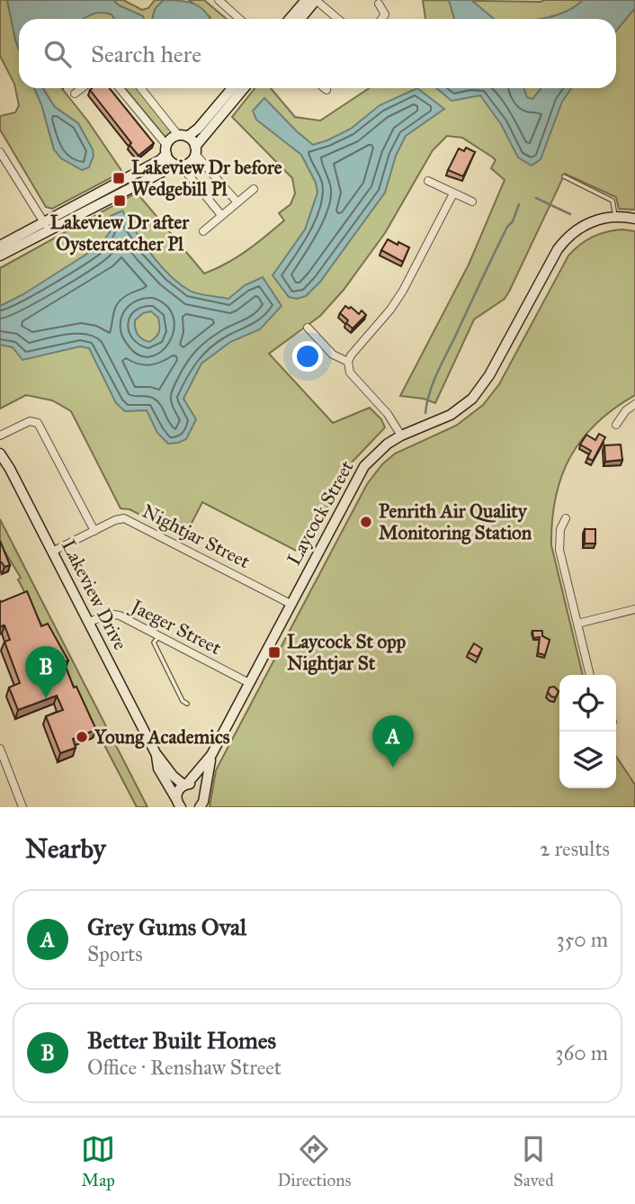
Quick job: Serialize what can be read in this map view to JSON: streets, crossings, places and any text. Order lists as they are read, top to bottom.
{
  "streets": {
    "street": [
      "Laycock Street",
      "Nightjar Street",
      "Lakeview Drive",
      "Jaeger Street"
    ]
  },
  "crossings": [
    ["Laycock Street", "Nightjar Street"],
    ["Laycock Street", "Lakeview Drive"],
    ["Laycock Street", "Jaeger Street"],
    ["Nightjar Street", "Lakeview Drive"],
    ["Lakeview Drive", "Jaeger Street"]
  ],
  "places": {
    "transit": ["Lakeview Dr before Wedgebill Pl", "Lakeview Dr after Oystercatcher Pl", "Laycock St opp Nightjar St"],
    "other": ["Penrith Air Quality Monitoring Station", "Young Academics"]
  },
  "page": {
    "search": "Search here",
    "pins": ["B", "A"],
    "heading": ["Nearby", "2 results"],
    "list": [
      {
        "mark": "A",
        "name": "Grey Gums Oval",
        "note": "Sports",
        "value": "350 m"
      },
      {
        "mark": "B",
        "name": "Better Built Homes",
        "note": "Office · Renshaw Street",
        "value": "360 m"
      }
    ],
    "nav": ["Map", "Directions", "Saved"]
  }
}
